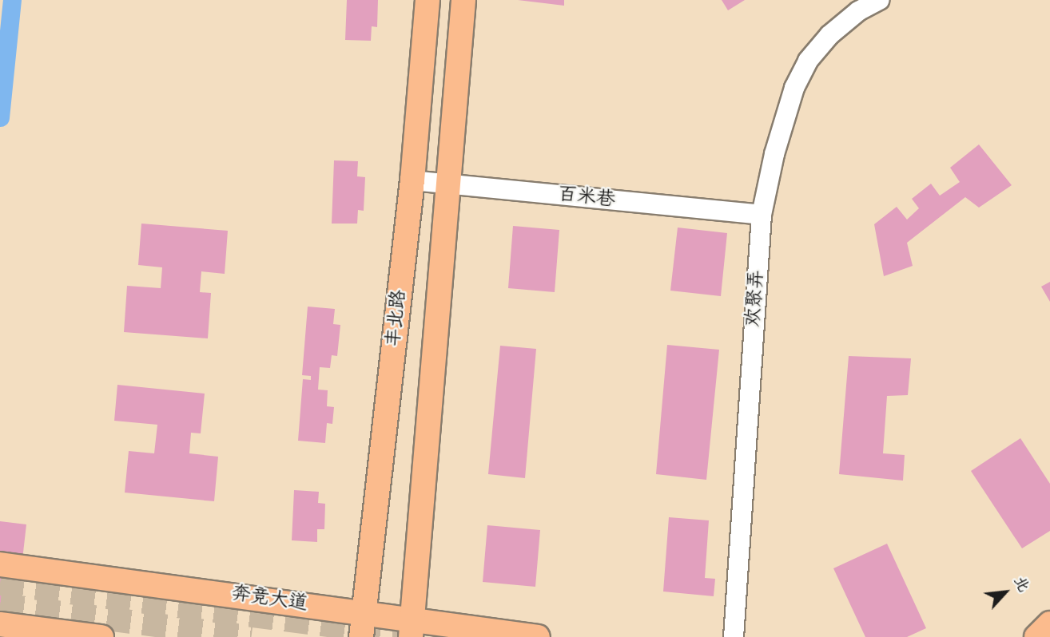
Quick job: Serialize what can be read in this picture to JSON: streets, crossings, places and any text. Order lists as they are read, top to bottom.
{
  "streets": {
    "main road": ["丰北路", "奔竞大道"],
    "street": ["百米巷", "欢聚弄"]
  },
  "crossings": [
    ["百米巷", "欢聚弄"],
    ["百米巷", "丰北路"],
    ["丰北路", "奔竞大道"]
  ],
  "north": "top right"
}
